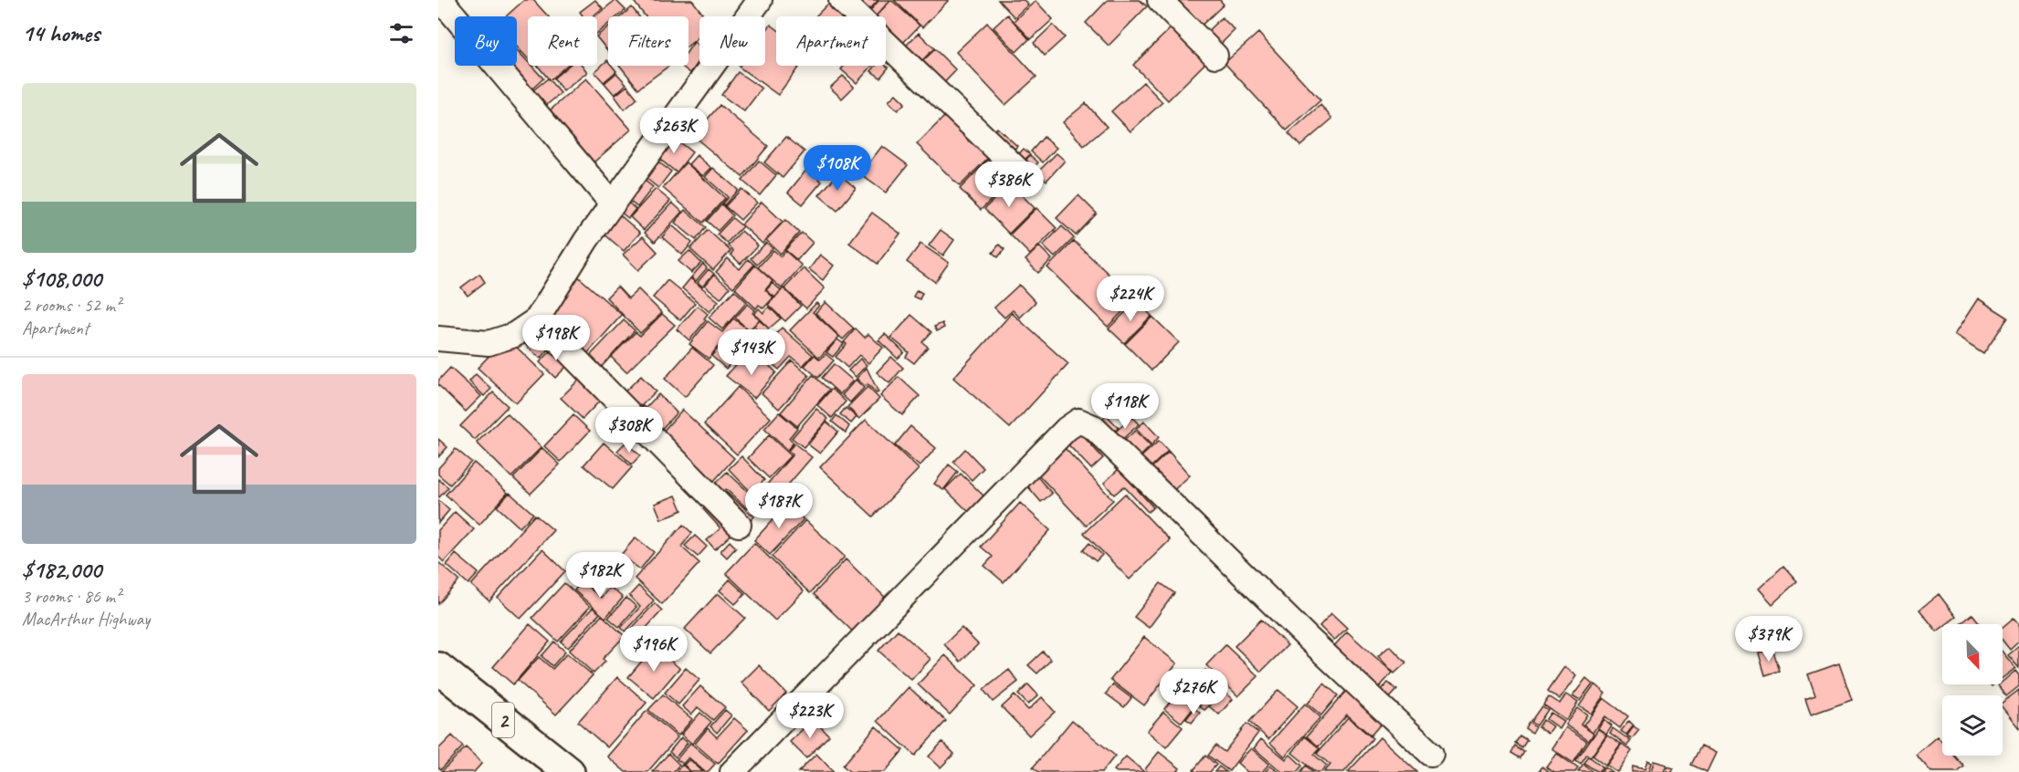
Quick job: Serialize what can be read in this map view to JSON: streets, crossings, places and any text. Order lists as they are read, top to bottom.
{
  "streets": {
    "highway": ["2"]
  },
  "north": "bottom right",
  "page": {
    "heading": "14 homes",
    "chip": [
      "Buy",
      "Rent",
      "Filters",
      "New",
      "Apartment"
    ],
    "list": [
      {
        "name": "$108,000",
        "note": "2 rooms · 52 m² · Apartment"
      },
      {
        "name": "$182,000",
        "note": "3 rooms · 86 m² · MacArthur Highway"
      }
    ],
    "price": [
      "$263K",
      "$108K",
      "$386K",
      "$224K",
      "$198K",
      "$143K",
      "$118K",
      "$308K",
      "$187K",
      "$182K",
      "$379K",
      "$196K",
      "$276K",
      "$223K"
    ]
  }
}
